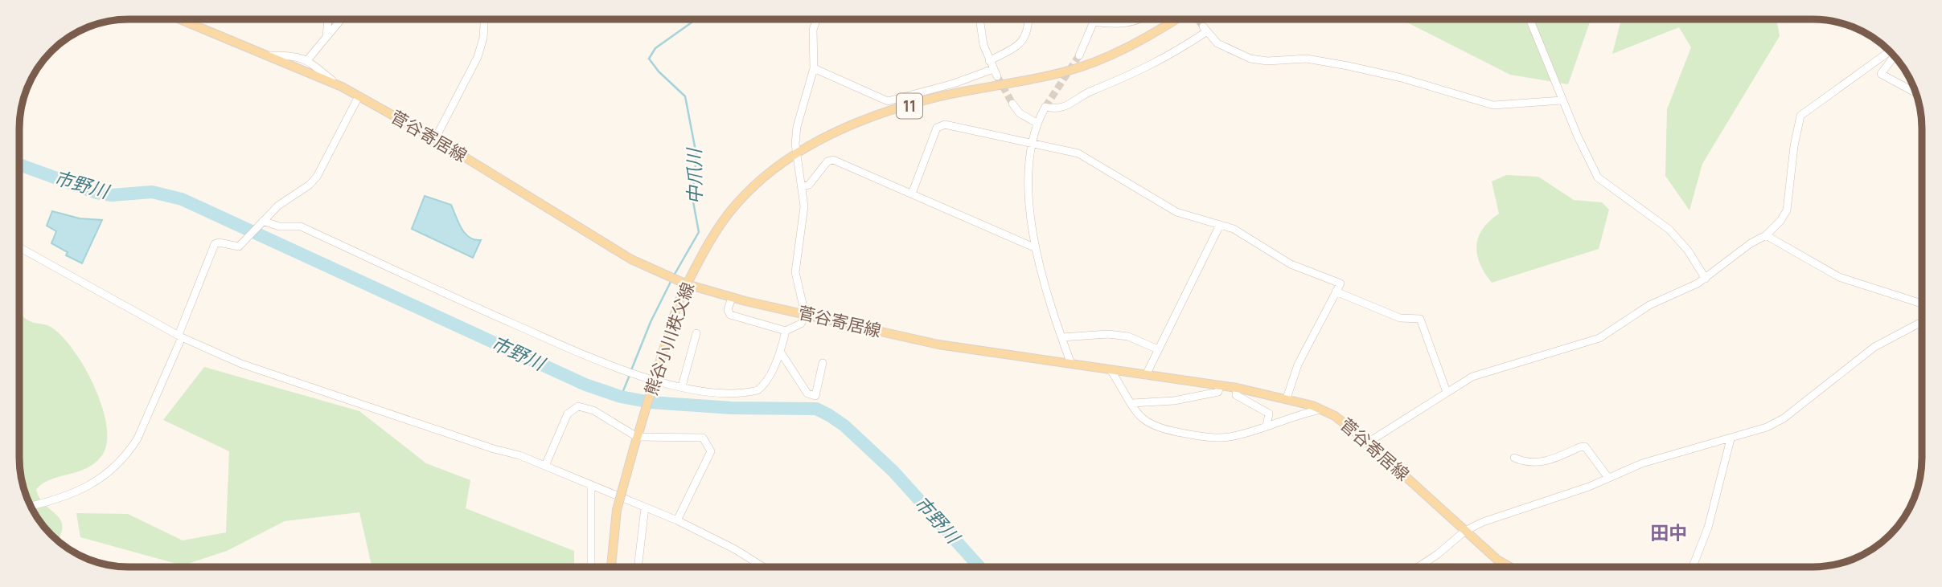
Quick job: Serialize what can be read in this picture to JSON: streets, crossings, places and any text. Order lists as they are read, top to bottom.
{
  "streets": {
    "main road": ["11", "菅谷寄居線", "熊谷小川秩父線"]
  },
  "crossings": [
    ["菅谷寄居線", "熊谷小川秩父線"]
  ],
  "districts": ["田中"],
  "water": ["中爪川", "市野川"]
}
